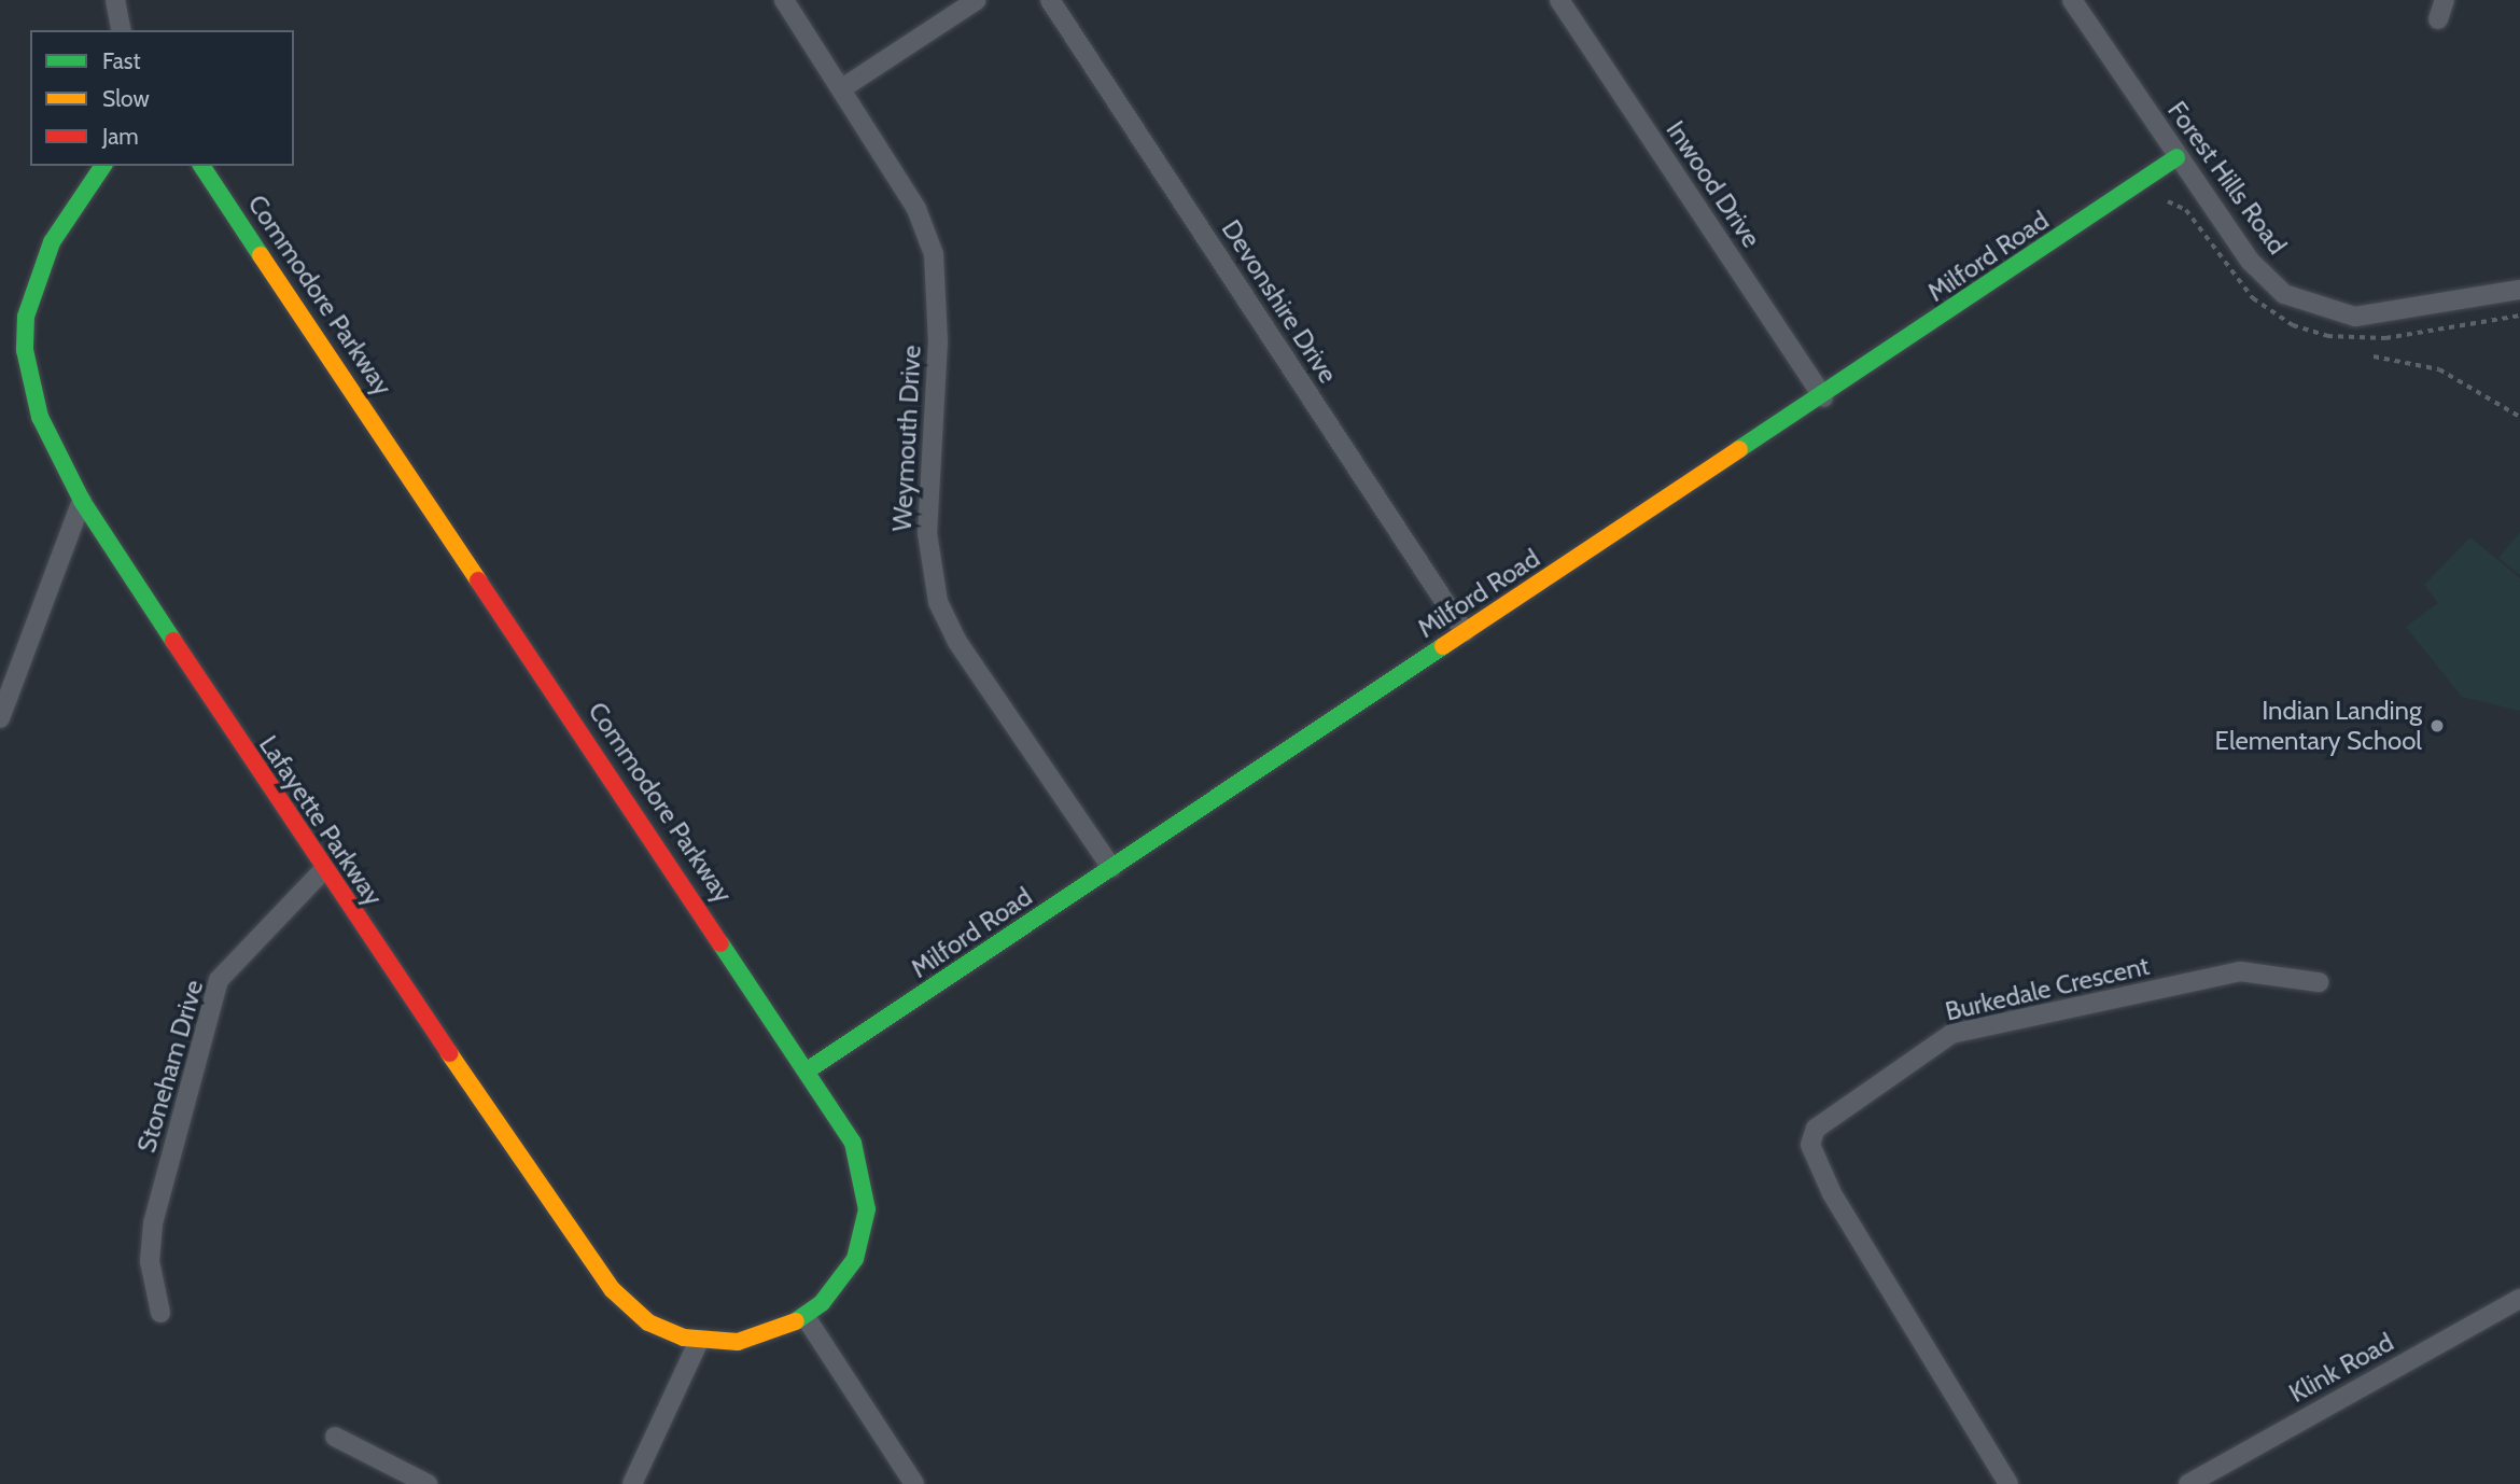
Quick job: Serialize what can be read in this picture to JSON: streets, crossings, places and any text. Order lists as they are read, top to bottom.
{
  "streets": {
    "street": [
      "Forest Hills Road",
      "Inwood Drive",
      "Milford Road",
      "Commodore Parkway",
      "Devonshire Drive",
      "Weymouth Drive",
      "Lafayette Parkway",
      "Burkedale Crescent",
      "Stoneham Drive",
      "Klink Road"
    ]
  },
  "crossings": [
    ["Forest Hills Road", "Milford Road"],
    ["Inwood Drive", "Milford Road"],
    ["Milford Road", "Commodore Parkway"],
    ["Milford Road", "Devonshire Drive"],
    ["Milford Road", "Weymouth Drive"],
    ["Commodore Parkway", "Lafayette Parkway"],
    ["Lafayette Parkway", "Stoneham Drive"]
  ],
  "places": ["Indian Landing Elementary School"],
  "legend": ["Fast", "Slow", "Jam"]
}
